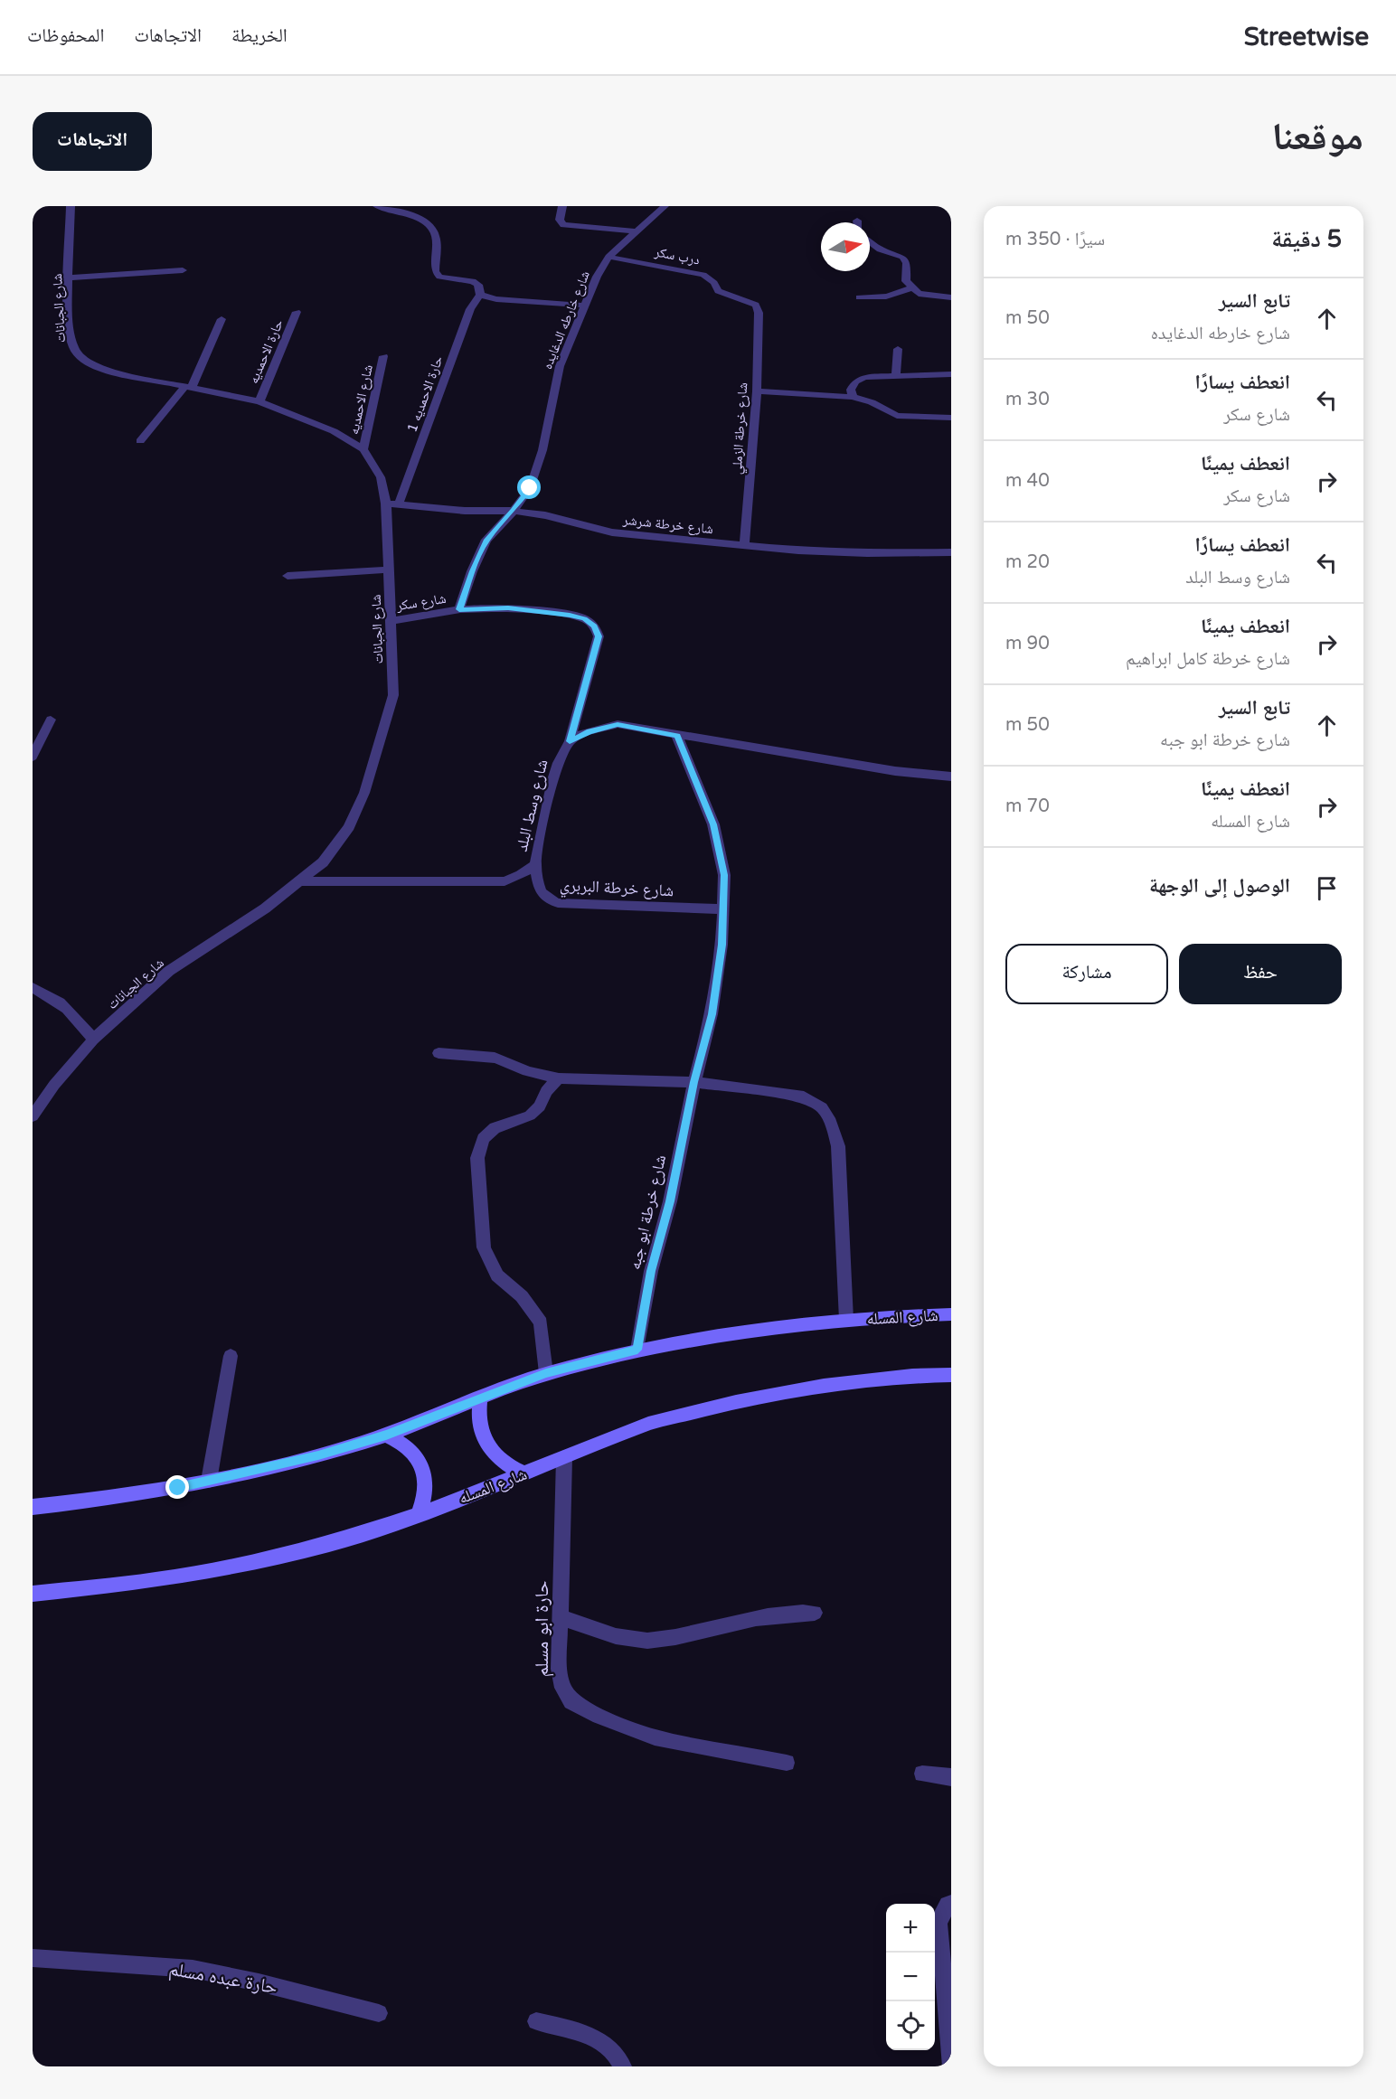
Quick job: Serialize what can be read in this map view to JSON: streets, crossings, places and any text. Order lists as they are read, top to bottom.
{
  "streets": {
    "main road": ["شارع المسله"],
    "street": [
      "درب سكر",
      "شارع الجبانات",
      "شارع خارطه الدغايده",
      "حارة الاحمديه",
      "حارة الاحمديه 1",
      "شارع الاحمديه",
      "شارع خرطة الزملي",
      "شارع خرطة شرشر",
      "شارع سكر",
      "شارع وسط البلد",
      "شارع خرطة البربري",
      "شارع خرطة ابو جبه",
      "حارة ابو مسلم",
      "حارة عبده مسلم"
    ]
  },
  "crossings": [
    ["درب سكر", "شارع خارطه الدغايده"],
    ["درب سكر", "شارع خرطة الزملي"],
    ["شارع الجبانات", "حارة الاحمديه"],
    ["شارع الجبانات", "شارع الاحمديه"],
    ["شارع الجبانات", "شارع خرطة شرشر"],
    ["شارع الجبانات", "شارع سكر"],
    ["شارع الجبانات", "شارع وسط البلد"],
    ["شارع خارطه الدغايده", "شارع خرطة شرشر"],
    ["شارع خارطه الدغايده", "شارع سكر"],
    ["حارة الاحمديه 1", "شارع خرطة شرشر"],
    ["شارع خرطة الزملي", "شارع خرطة شرشر"],
    ["شارع سكر", "شارع وسط البلد"],
    ["شارع وسط البلد", "شارع خرطة البربري"],
    ["شارع خرطة البربري", "شارع خرطة ابو جبه"],
    ["شارع خرطة ابو جبه", "شارع المسله"],
    ["شارع المسله", "حارة ابو مسلم"]
  ],
  "north": "right",
  "page": {
    "header": "Streetwise",
    "nav": ["الخريطة", "الاتجاهات", "المحفوظات"],
    "title": "موقعنا",
    "buttons": [
      "الاتجاهات",
      ["حفظ", "مشاركة"]
    ],
    "heading": ["5 دقيقة", "سيرًا · 350 m"],
    "list": [
      ["تابع السير", "شارع خارطه الدغايده", "50 m"],
      ["انعطف يسارًا", "شارع سكر", "30 m"],
      ["انعطف يمينًا", "شارع سكر", "40 m"],
      ["انعطف يسارًا", "شارع وسط البلد", "20 m"],
      ["انعطف يمينًا", "شارع خرطة كامل ابراهيم", "90 m"],
      ["تابع السير", "شارع خرطة ابو جبه", "50 m"],
      ["انعطف يمينًا", "شارع المسله", "70 m"],
      "الوصول إلى الوجهة"
    ],
    "map_buttons": ["+", "−"]
  }
}
